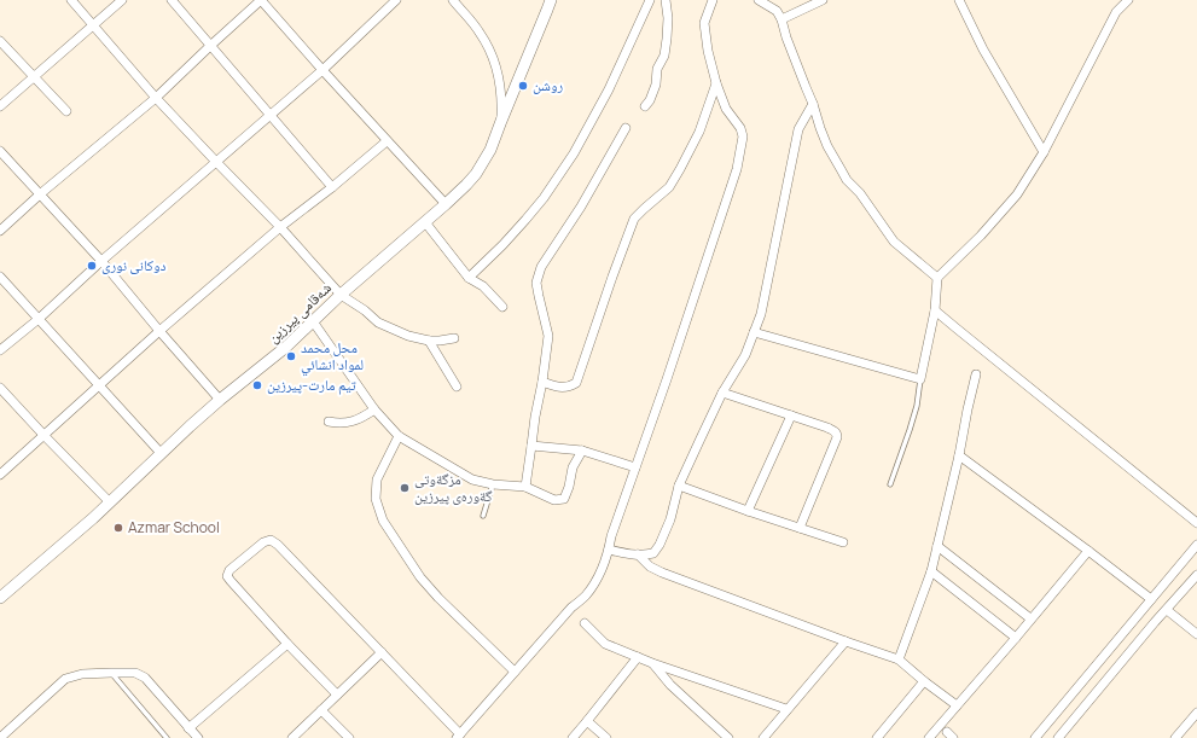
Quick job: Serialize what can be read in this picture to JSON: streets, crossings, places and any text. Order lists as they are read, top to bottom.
{
  "streets": {
    "street": ["شەقامی پیرزین"]
  },
  "places": [
    "روشن",
    "دوکانی نوری",
    "محل محمد لمواد انشائي",
    "تیم مارت-پیرزین",
    "مزگةوتی گةورەی پیرزین",
    "Azmar School"
  ]
}
